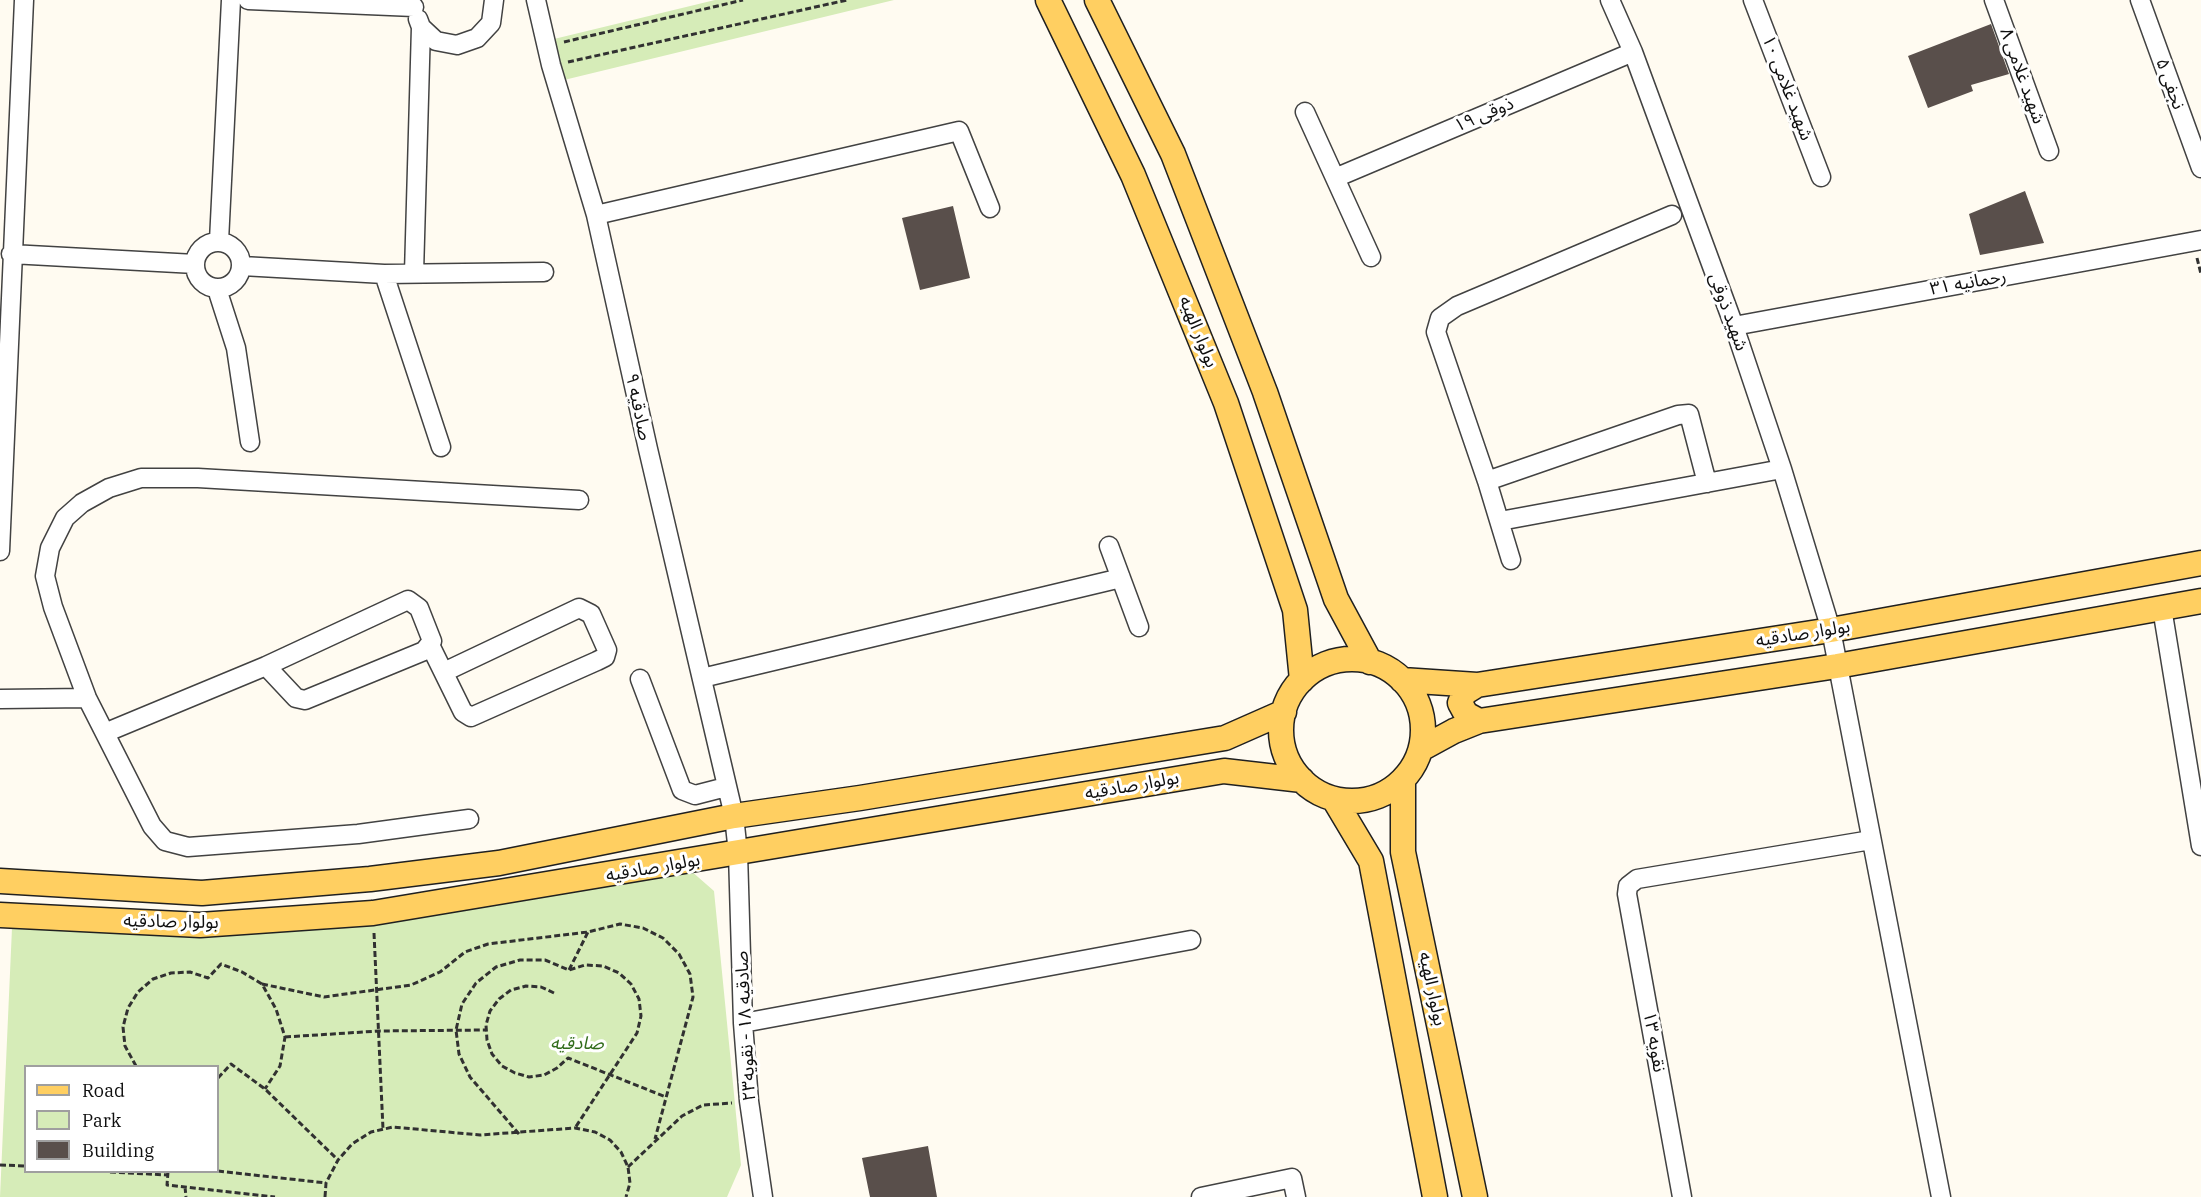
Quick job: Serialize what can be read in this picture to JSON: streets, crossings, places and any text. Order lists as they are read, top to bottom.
{
  "streets": {
    "main road": ["بولوار الهیه", "بولوار صادقیه"],
    "street": [
      "شهید غلامی ۸",
      "نجفی ۵",
      "شهید غلامی ۱۰",
      "ذوقی ۱۹",
      "رحمانیه ۳۱",
      "شهید ذوقی",
      "صادقیه ۹",
      "صادقیه ۱۸ - نقویه۲۳",
      "نقویه ۱۳"
    ]
  },
  "crossings": [
    ["ذوقی ۱۹", "شهید ذوقی"],
    ["رحمانیه ۳۱", "شهید ذوقی"],
    ["شهید ذوقی", "بولوار صادقیه"],
    ["شهید ذوقی", "نقویه ۱۳"],
    ["بولوار الهیه", "بولوار صادقیه"],
    ["صادقیه ۹", "بولوار صادقیه"],
    ["صادقیه ۹", "صادقیه ۱۸ - نقویه۲۳"],
    ["بولوار صادقیه", "صادقیه ۱۸ - نقویه۲۳"]
  ],
  "parks": ["صادقیه"],
  "legend": ["Road", "Park", "Building"]
}
